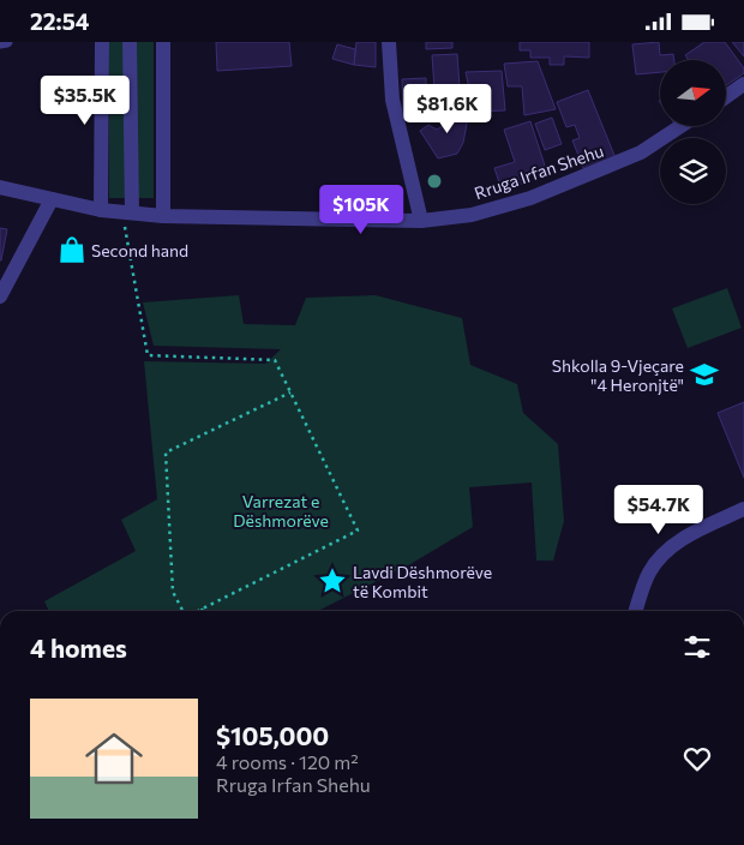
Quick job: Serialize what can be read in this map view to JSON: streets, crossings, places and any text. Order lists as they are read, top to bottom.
{
  "streets": {
    "street": ["Rruga Irfan Shehu"]
  },
  "parks": ["Varrezat e Dëshmorëve"],
  "places": {
    "shop": ["Second hand"],
    "school or university": ["Shkolla 9-Vjeçare \"4 Heronjtë\""],
    "place": ["Lavdi Dëshmorëve të Kombit"]
  },
  "north": "right",
  "page": {
    "status": "22:54",
    "price": [
      "$35.5K",
      "$81.6K",
      "$105K",
      "$54.7K"
    ],
    "heading": "4 homes",
    "list": [
      {
        "name": "$105,000",
        "note": "4 rooms · 120 m² · Rruga Irfan Shehu"
      }
    ]
  }
}
